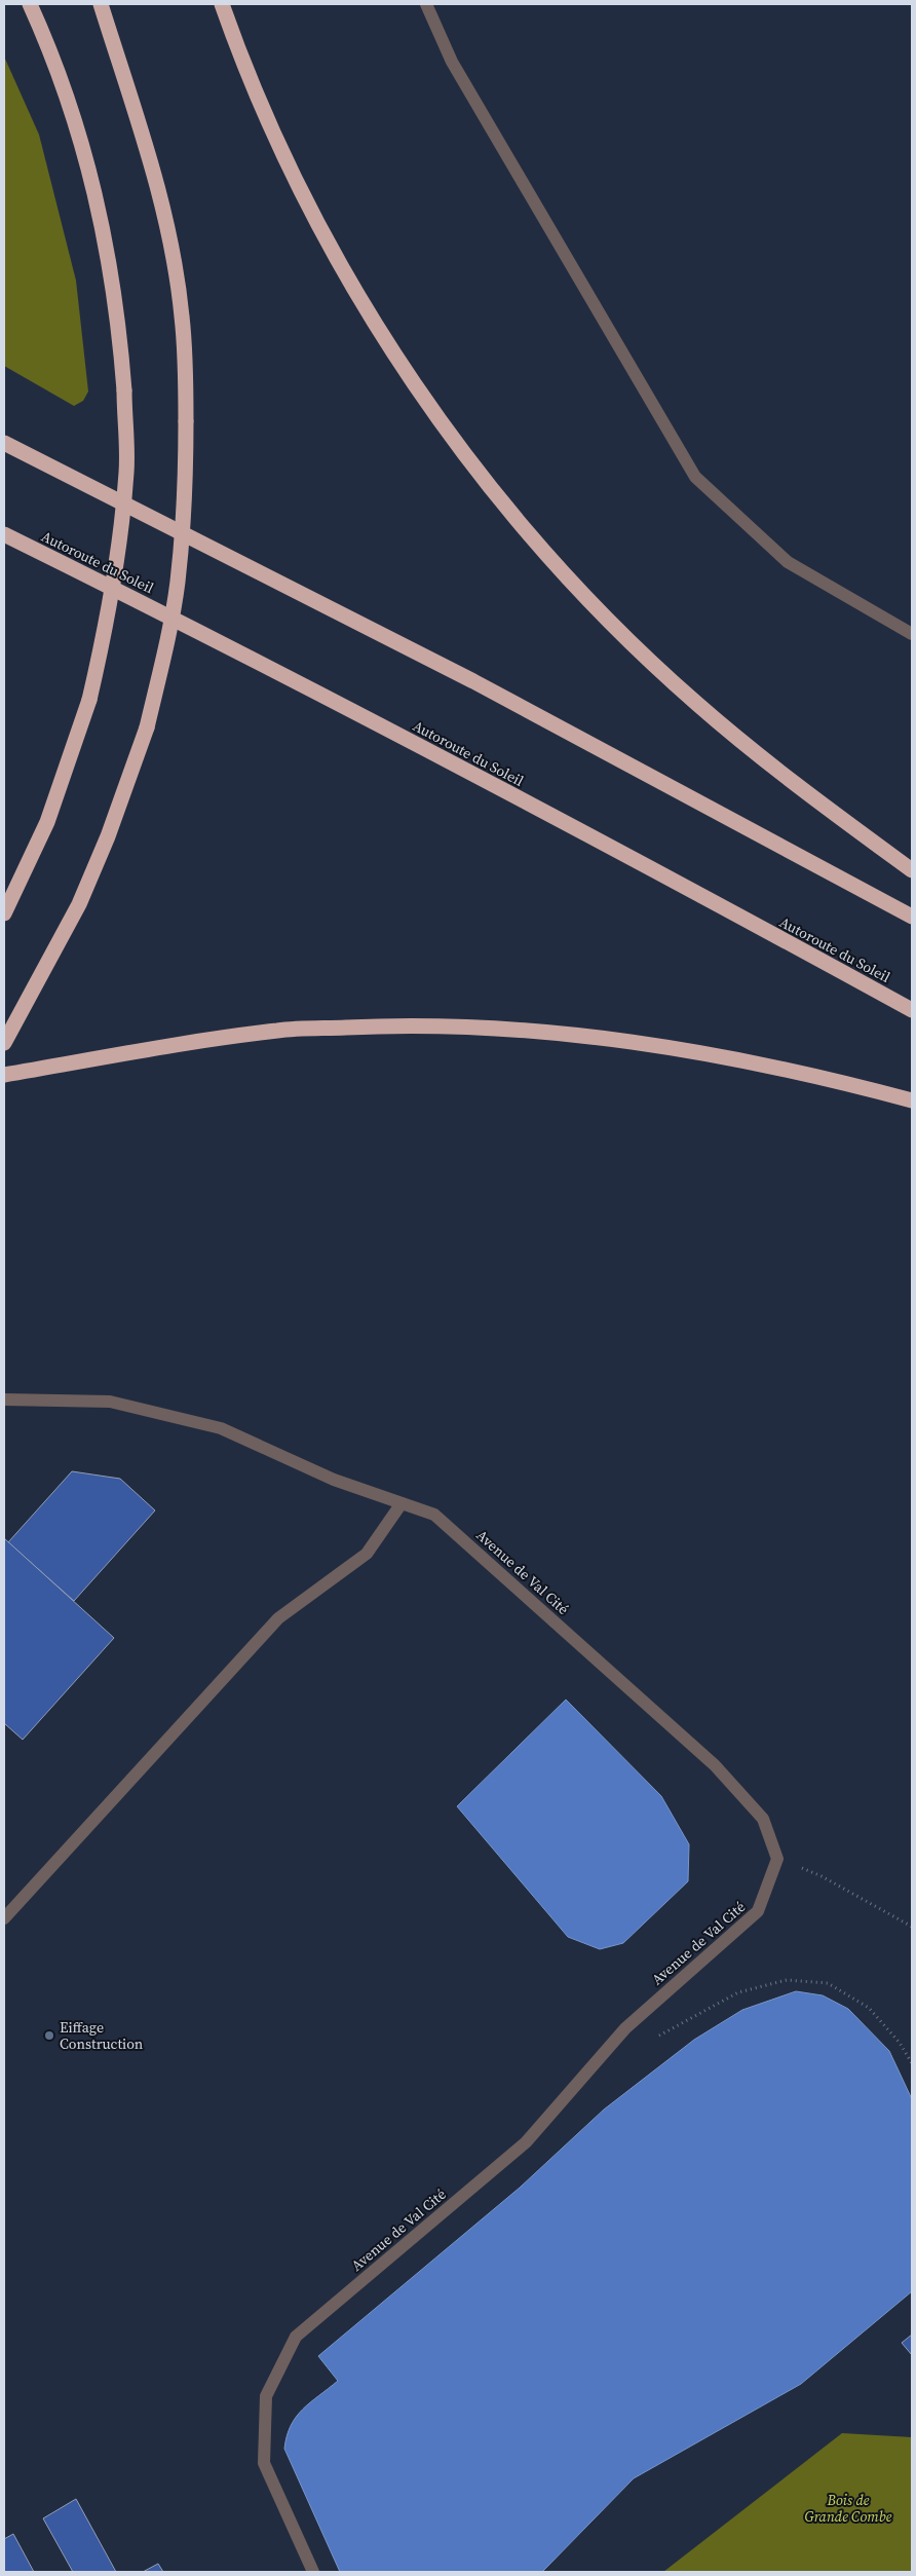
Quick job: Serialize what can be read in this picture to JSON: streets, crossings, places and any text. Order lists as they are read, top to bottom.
{
  "streets": {
    "highway": ["Autoroute du Soleil"],
    "street": ["Avenue de Val Cité"]
  },
  "parks": ["Bois de Grande Combe"],
  "places": ["Eiffage Construction"]
}
